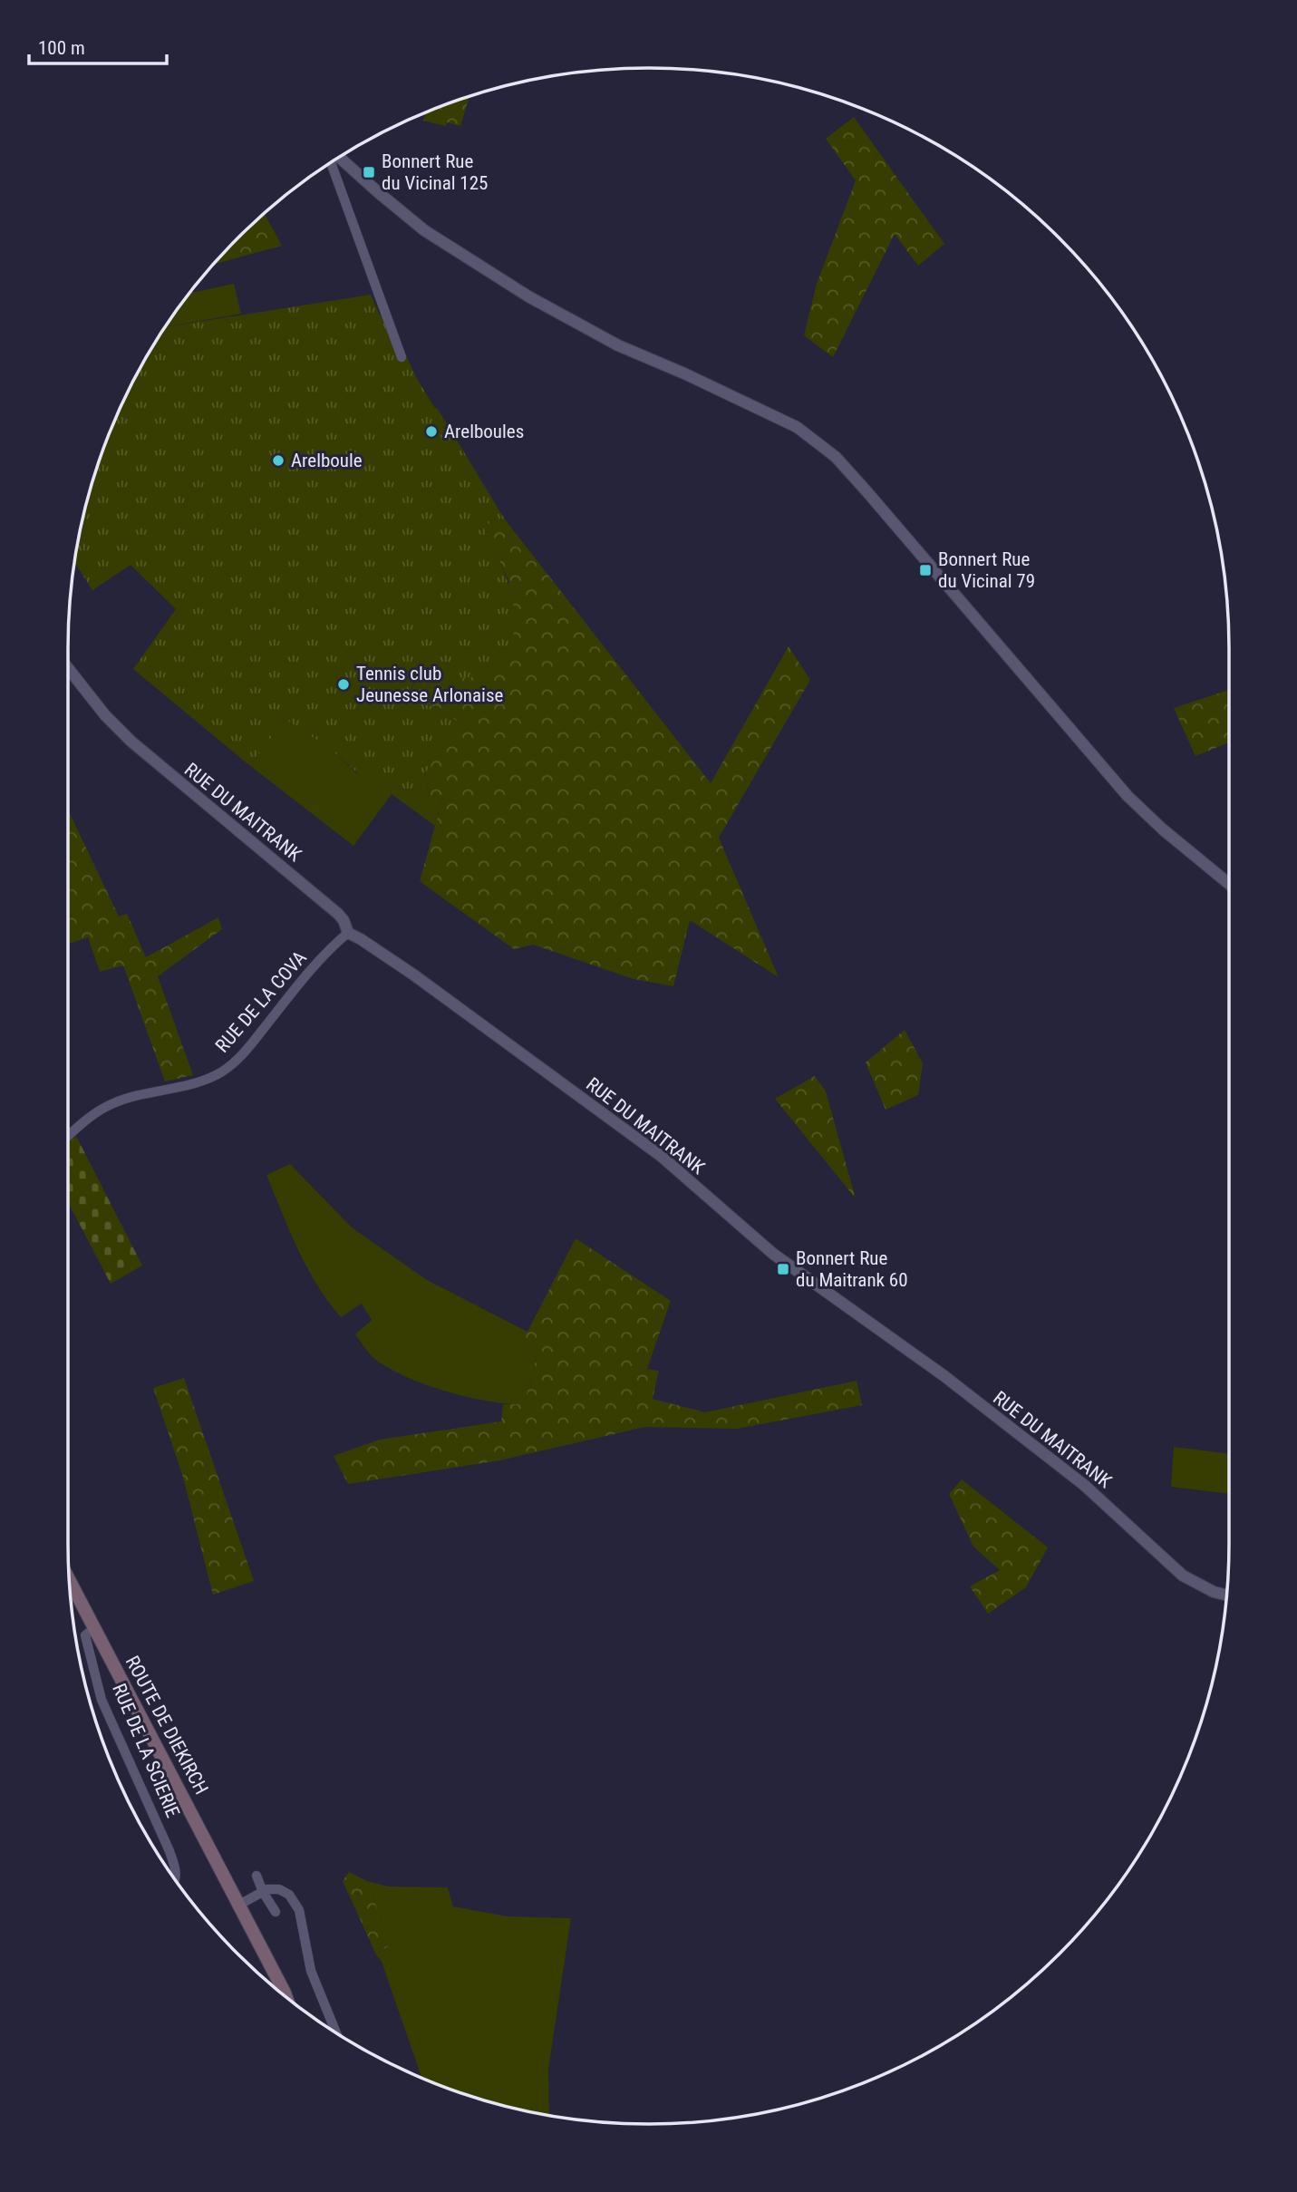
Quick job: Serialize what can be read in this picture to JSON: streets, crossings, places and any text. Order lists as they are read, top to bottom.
{
  "streets": {
    "main road": ["ROUTE DE DIEKIRCH"],
    "street": ["RUE DU MAITRANK", "RUE DE LA COVA", "RUE DE LA SCIERIE"]
  },
  "crossings": [
    ["RUE DU MAITRANK", "RUE DE LA COVA"],
    ["ROUTE DE DIEKIRCH", "RUE DE LA SCIERIE"]
  ],
  "places": {
    "transit": ["Bonnert Rue du Vicinal 125", "Bonnert Rue du Vicinal 79", "Bonnert Rue du Maitrank 60"],
    "other": ["Arelboules", "Arelboule", "Tennis club Jeunesse Arlonaise"]
  },
  "scale_bar": "100 m"
}
